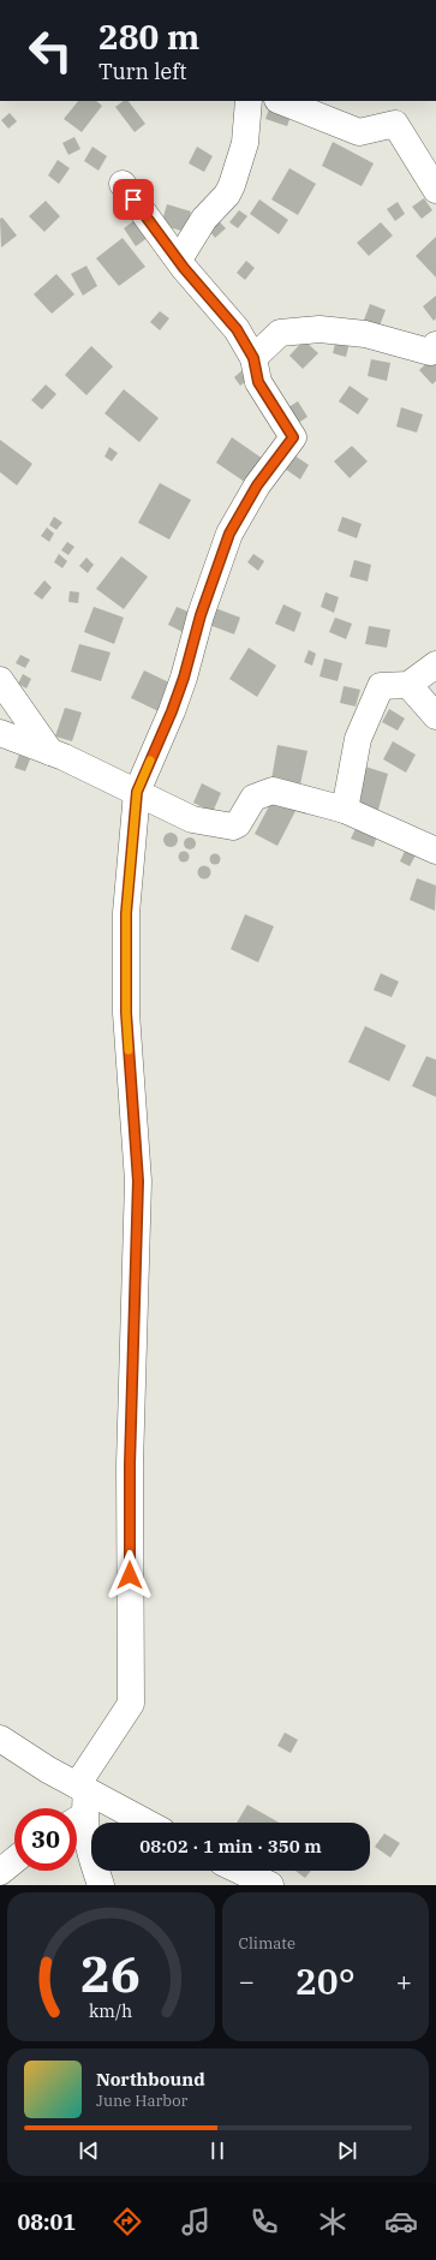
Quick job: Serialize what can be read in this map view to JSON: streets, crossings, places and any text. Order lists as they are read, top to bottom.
{
  "page": {
    "turn": ["280 m", "Turn left"],
    "limit": "30",
    "trip": "08:02 · 1 min · 350 m",
    "tile": "Climate",
    "heat": ["−", "20°", "+"],
    "song": ["Northbound", "June Harbor"],
    "tabs": "08:01",
    "gauge": ["26", "km/h"]
  }
}
